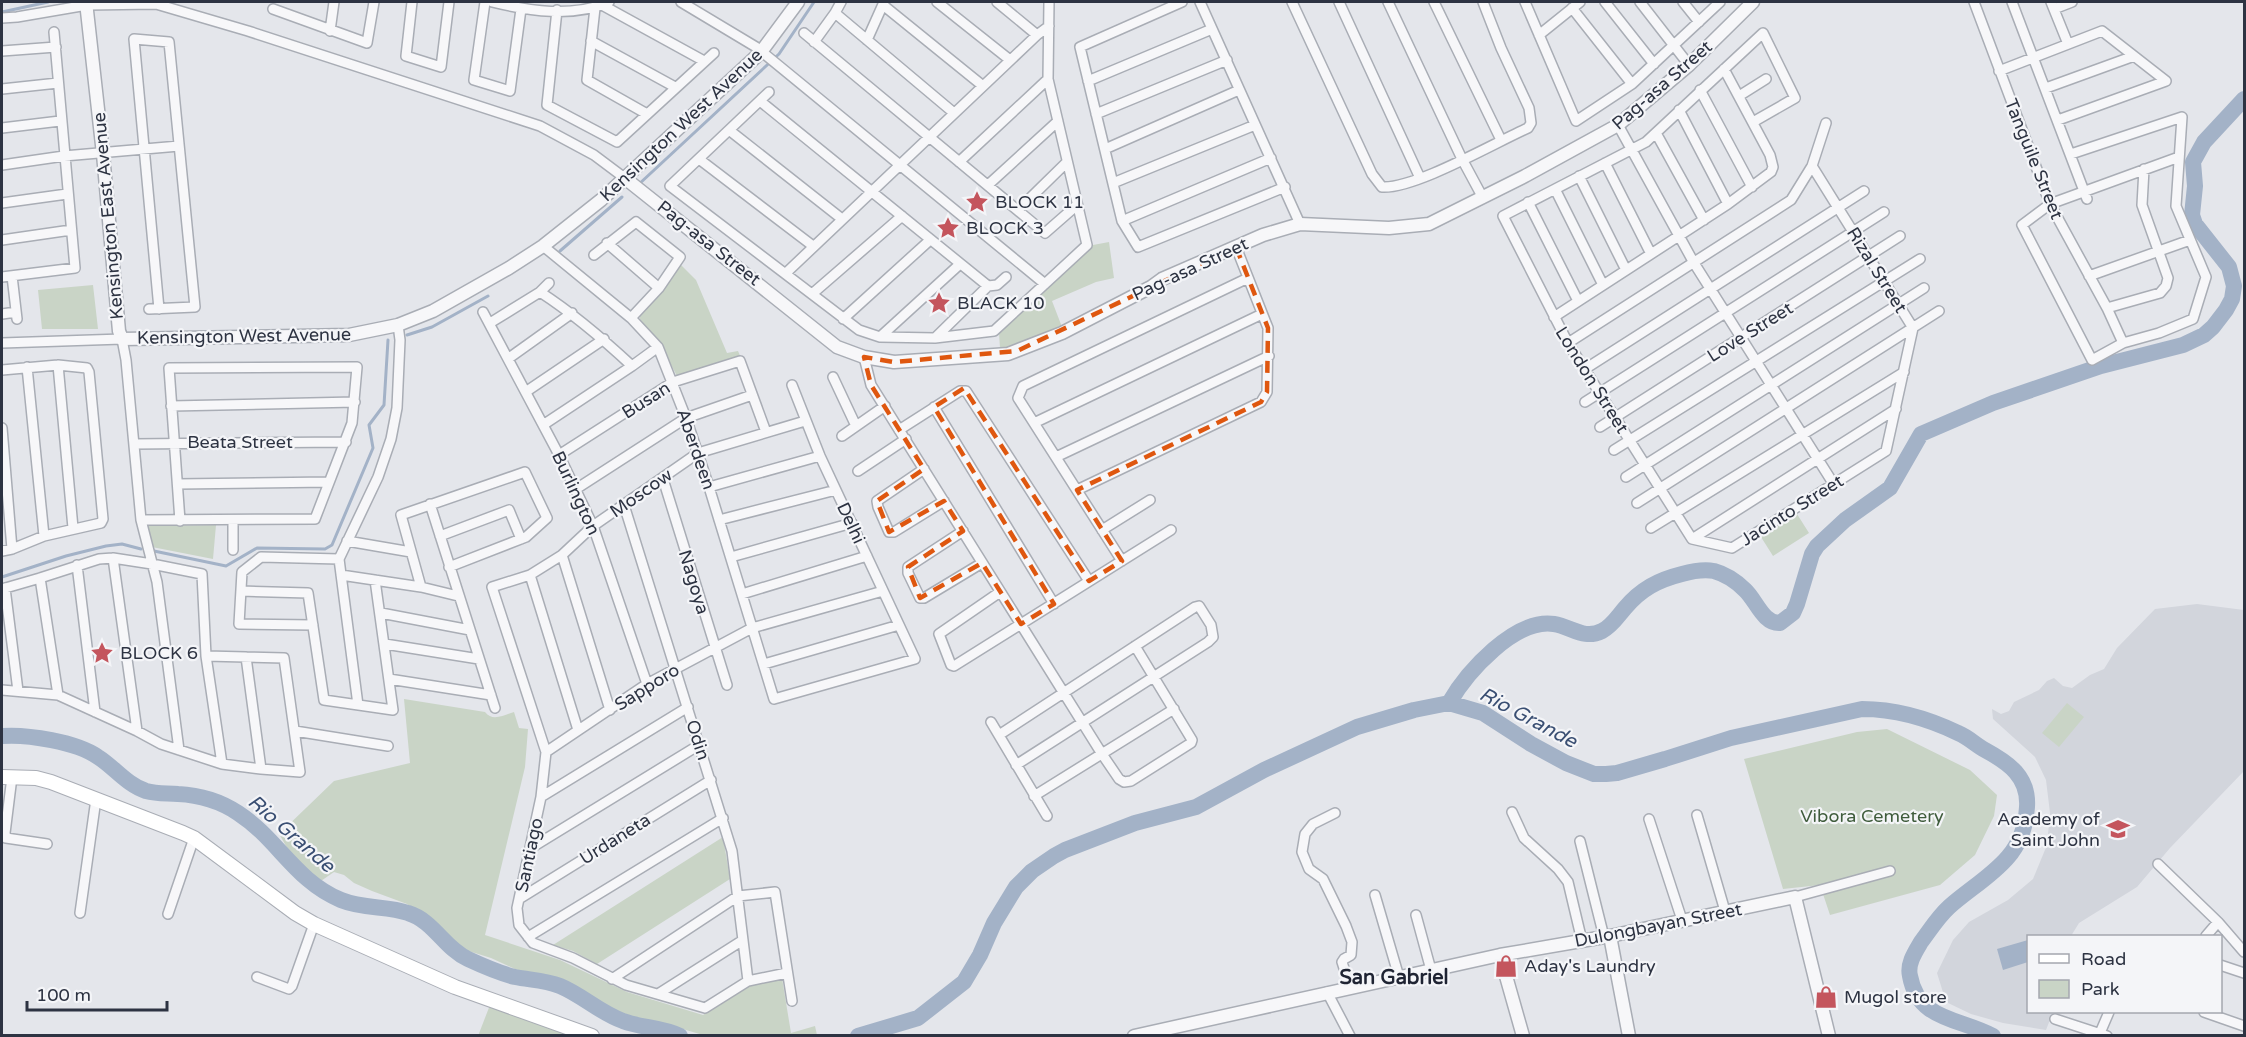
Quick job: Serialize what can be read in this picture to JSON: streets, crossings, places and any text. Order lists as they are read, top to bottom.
{
  "streets": {
    "street": [
      "Pag-asa Street",
      "Kensington West Avenue",
      "Tanguile Street",
      "Kensington East Avenue",
      "Rizal Street",
      "Love Street",
      "London Street",
      "Busan",
      "Beata Street",
      "Aberdeen",
      "Burlington",
      "Moscow",
      "Jacinto Street",
      "Delhi",
      "Nagoya",
      "Sapporo",
      "Odin",
      "Urdaneta",
      "Santiago",
      "Dulongbayan Street"
    ]
  },
  "crossings": [
    ["Pag-asa Street", "Kensington West Avenue"],
    ["Kensington West Avenue", "Kensington East Avenue"],
    ["Kensington West Avenue", "Aberdeen"],
    ["Kensington East Avenue", "Beata Street"],
    ["Rizal Street", "Love Street"],
    ["Rizal Street", "Jacinto Street"],
    ["Love Street", "London Street"],
    ["London Street", "Jacinto Street"],
    ["Busan", "Aberdeen"],
    ["Busan", "Burlington"],
    ["Aberdeen", "Moscow"],
    ["Aberdeen", "Delhi"],
    ["Aberdeen", "Sapporo"],
    ["Burlington", "Moscow"],
    ["Burlington", "Sapporo"],
    ["Moscow", "Delhi"],
    ["Moscow", "Nagoya"],
    ["Moscow", "Odin"],
    ["Moscow", "Santiago"],
    ["Delhi", "Sapporo"],
    ["Nagoya", "Sapporo"],
    ["Sapporo", "Odin"],
    ["Sapporo", "Santiago"],
    ["Odin", "Urdaneta"],
    ["Urdaneta", "Santiago"]
  ],
  "districts": ["San Gabriel"],
  "water": ["Rio Grande"],
  "parks": ["Vibora Cemetery"],
  "places": {
    "place": [
      "BLOCK 11",
      "BLOCK 3",
      "BLACK 10",
      "BLOCK 6"
    ],
    "school or university": ["Academy of Saint John"],
    "shop": ["Aday's Laundry", "Mugol store"]
  },
  "legend": ["Road", "Park"],
  "scale_bar": "100 m"
}
